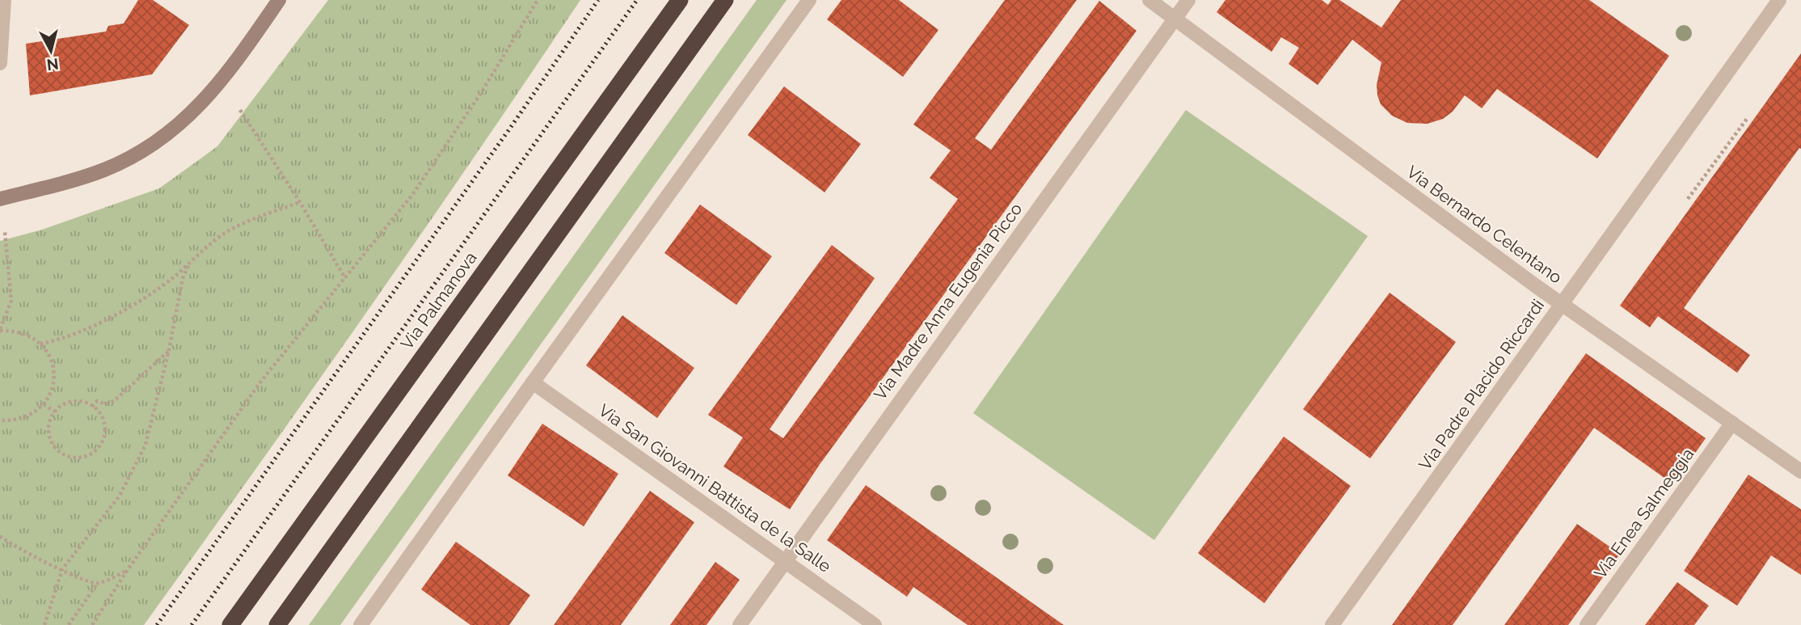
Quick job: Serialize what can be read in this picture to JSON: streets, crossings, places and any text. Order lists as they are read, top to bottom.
{
  "streets": {
    "highway": ["Via Palmanova"],
    "street": [
      "Via Bernardo Celentano",
      "Via Madre Anna Eugenia Picco",
      "Via Padre Placido Riccardi",
      "Via San Giovanni Battista de la Salle",
      "Via Enea Salmeggia"
    ]
  },
  "crossings": [
    ["Via Bernardo Celentano", "Via Madre Anna Eugenia Picco"],
    ["Via Bernardo Celentano", "Via Padre Placido Riccardi"],
    ["Via Bernardo Celentano", "Via Enea Salmeggia"],
    ["Via Madre Anna Eugenia Picco", "Via San Giovanni Battista de la Salle"]
  ],
  "north": "bottom"
}
